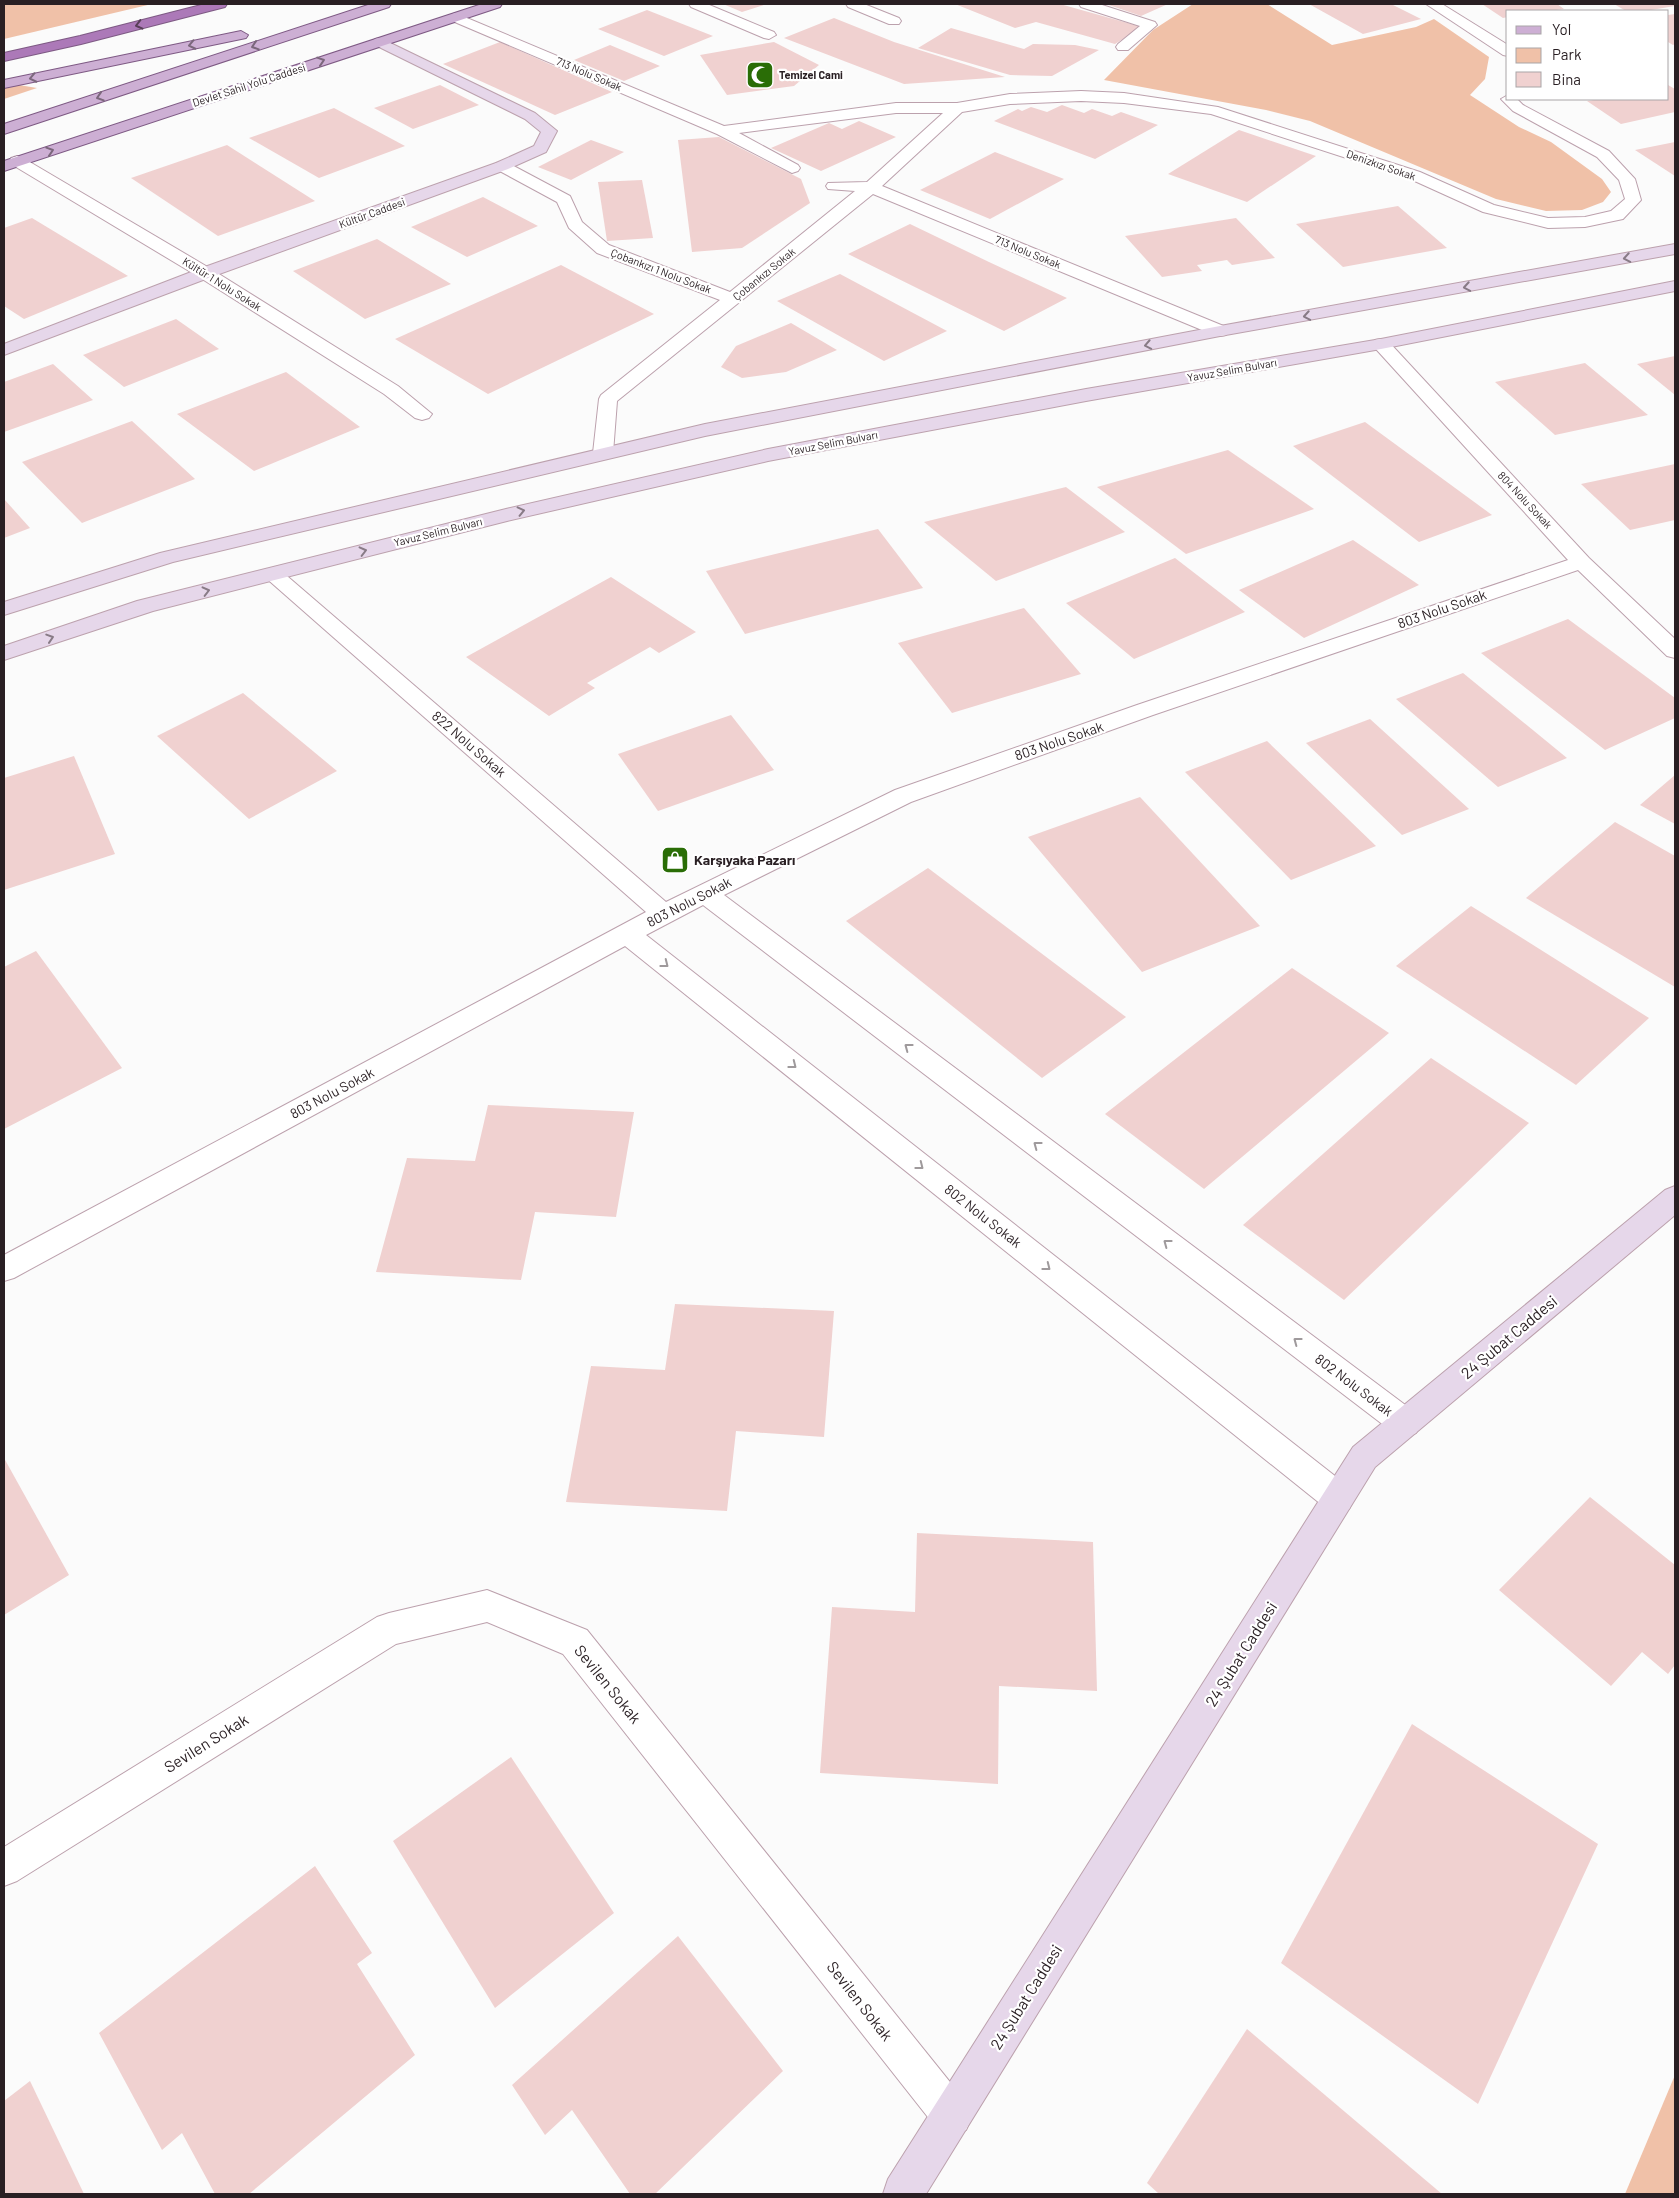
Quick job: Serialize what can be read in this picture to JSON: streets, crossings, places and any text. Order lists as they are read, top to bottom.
{
  "streets": {
    "main road": [
      "Devlet Sahil Yolu Caddesi",
      "Kültür Caddesi",
      "Yavuz Selim Bulvarı",
      "24 Şubat Caddesi"
    ],
    "street": [
      "713 Nolu Sokak",
      "Denizkızı Sokak",
      "Çobankızı 1 Nolu Sokak",
      "Çobankızı Sokak",
      "Kültür 1 Nolu Sokak",
      "804 Nolu Sokak",
      "803 Nolu Sokak",
      "822 Nolu Sokak",
      "802 Nolu Sokak",
      "Sevilen Sokak"
    ]
  },
  "crossings": [
    ["713 Nolu Sokak", "Devlet Sahil Yolu Caddesi"],
    ["713 Nolu Sokak", "Çobankızı Sokak"],
    ["Devlet Sahil Yolu Caddesi", "Kültür Caddesi"],
    ["Devlet Sahil Yolu Caddesi", "Kültür 1 Nolu Sokak"],
    ["Denizkızı Sokak", "Çobankızı Sokak"],
    ["Kültür Caddesi", "Çobankızı 1 Nolu Sokak"],
    ["Kültür Caddesi", "Kültür 1 Nolu Sokak"],
    ["Çobankızı 1 Nolu Sokak", "Çobankızı Sokak"],
    ["Yavuz Selim Bulvarı", "804 Nolu Sokak"],
    ["Yavuz Selim Bulvarı", "822 Nolu Sokak"],
    ["804 Nolu Sokak", "803 Nolu Sokak"],
    ["803 Nolu Sokak", "822 Nolu Sokak"],
    ["803 Nolu Sokak", "802 Nolu Sokak"],
    ["802 Nolu Sokak", "24 Şubat Caddesi"],
    ["24 Şubat Caddesi", "Sevilen Sokak"]
  ],
  "places": {
    "mosque": ["Temizel Cami"],
    "shop": ["Karşıyaka Pazarı"]
  },
  "legend": ["Yol", "Park", "Bina"]
}
